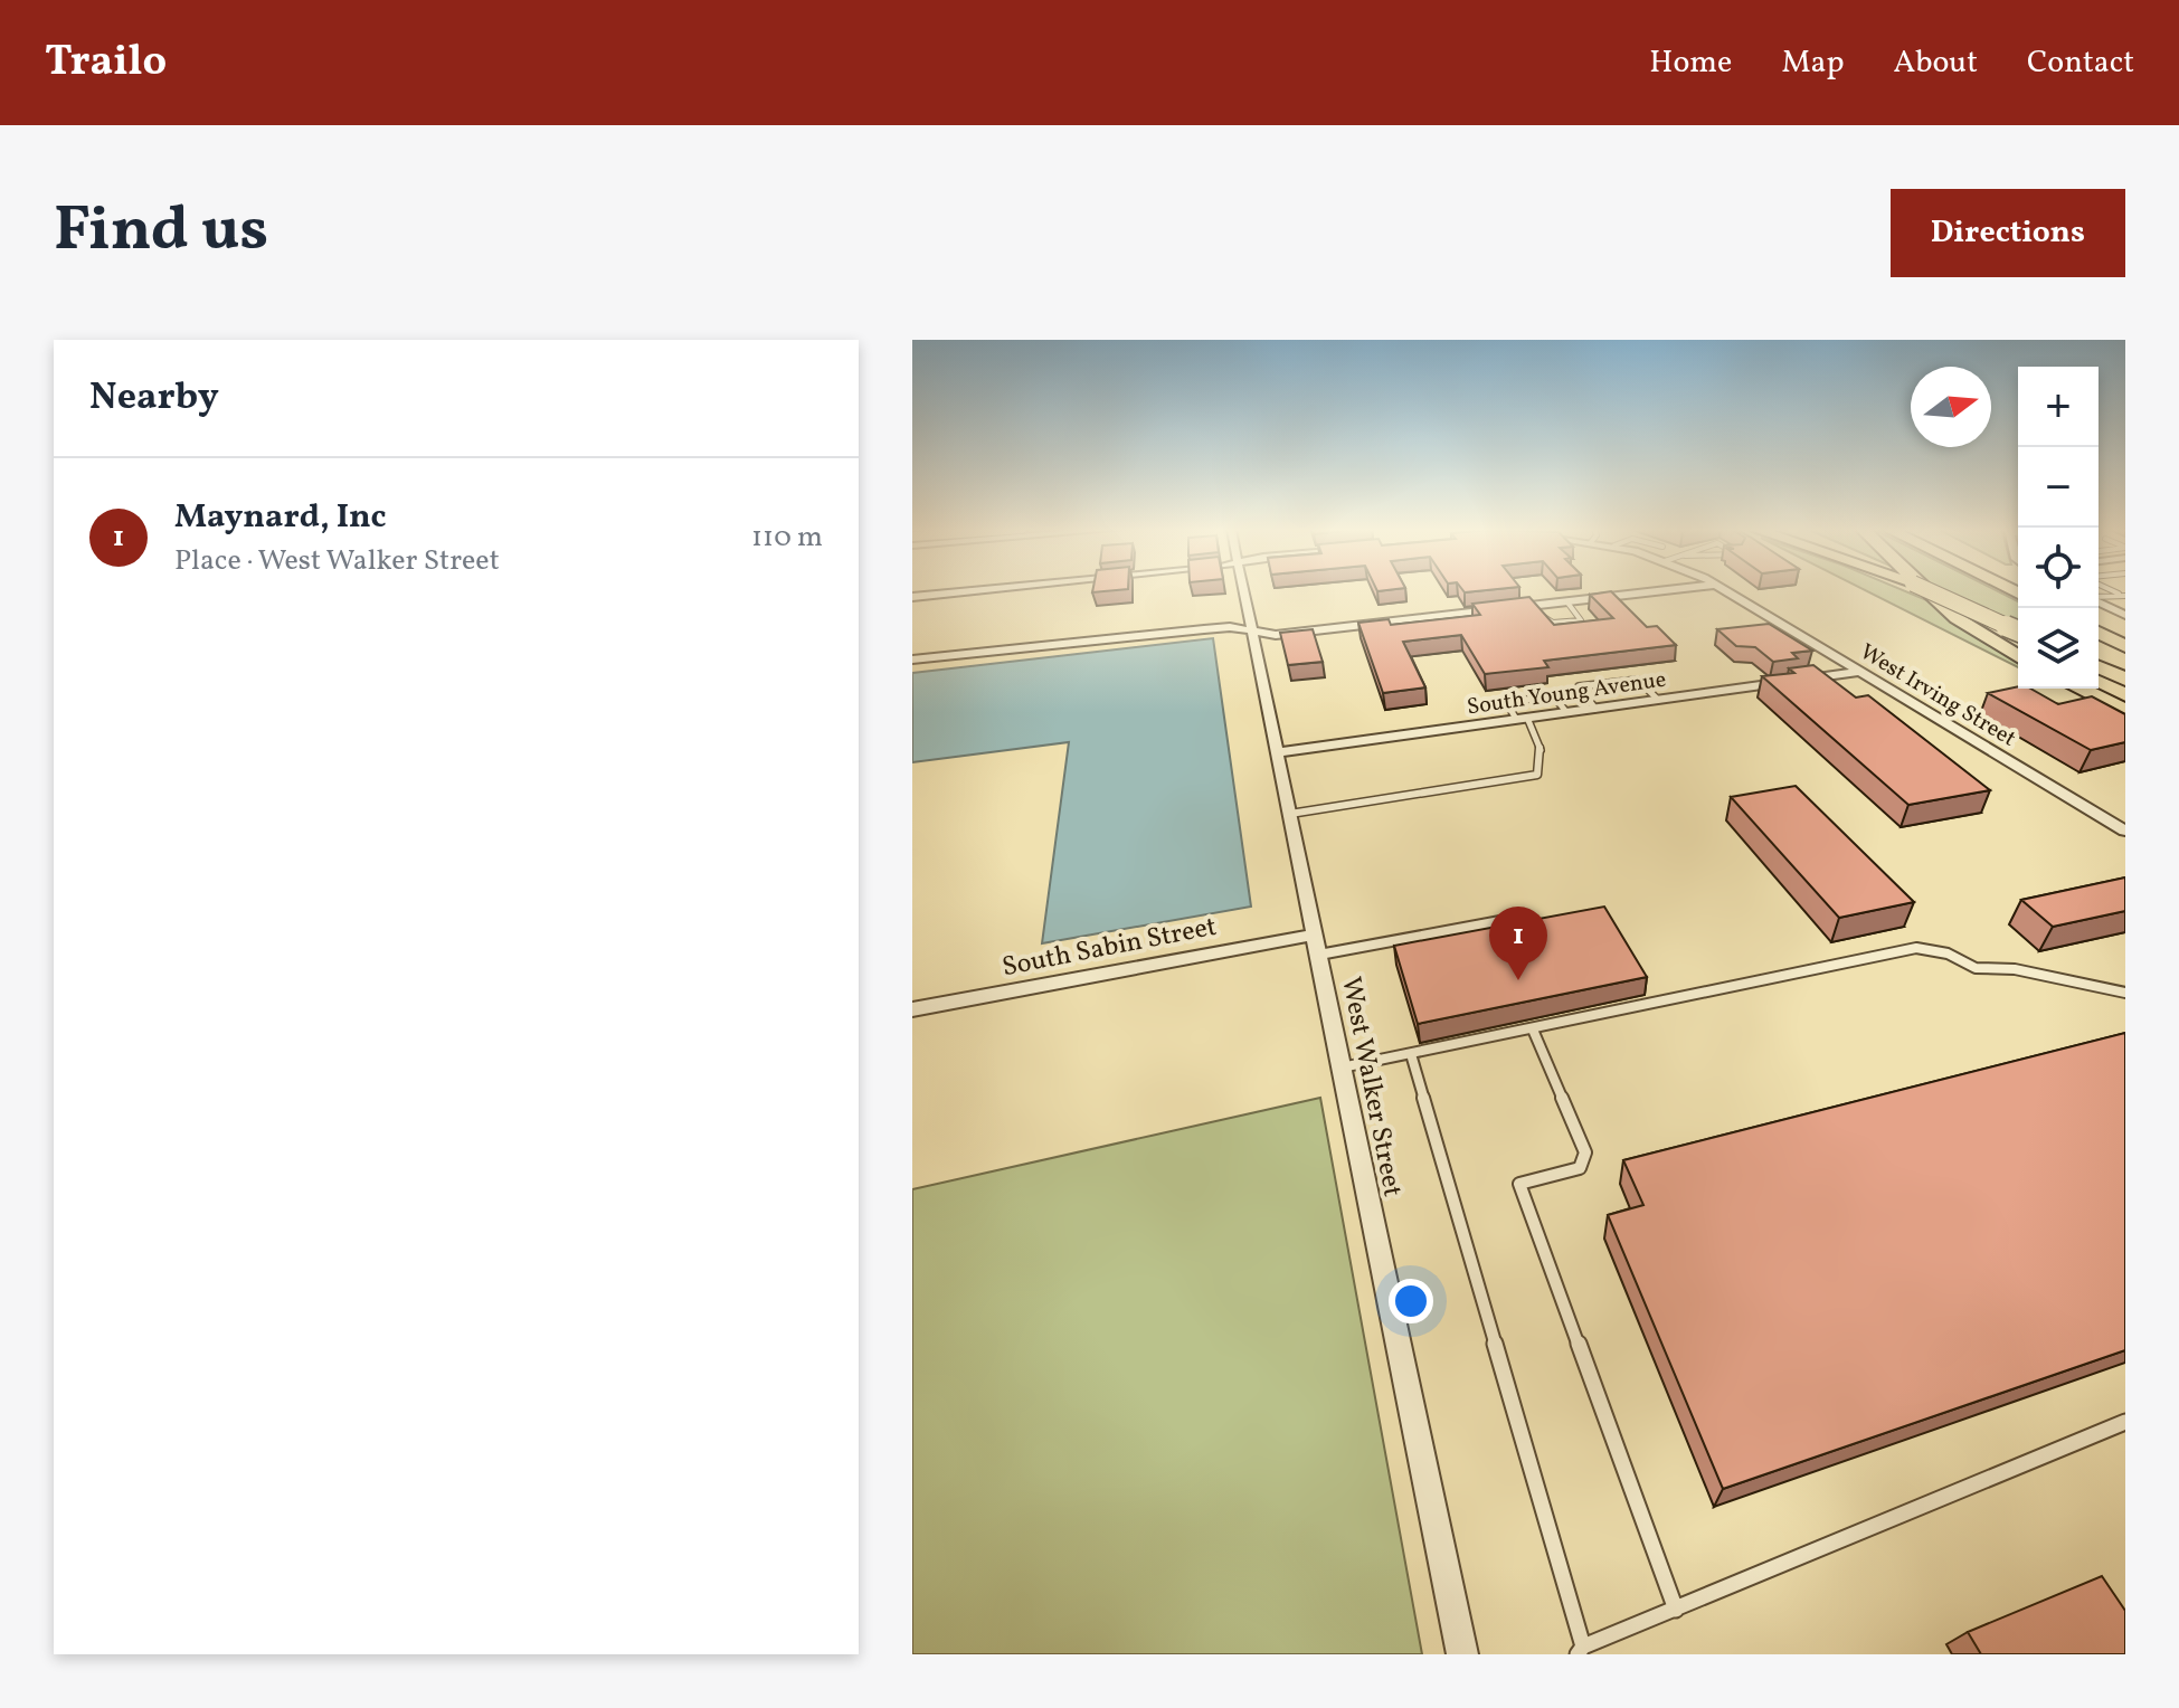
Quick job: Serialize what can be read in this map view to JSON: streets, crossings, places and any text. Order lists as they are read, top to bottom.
{
  "streets": {
    "street": [
      "South Young Avenue",
      "West Irving Street",
      "South Sabin Street",
      "West Walker Street"
    ]
  },
  "crossings": [
    ["South Young Avenue", "West Irving Street"],
    ["South Young Avenue", "West Walker Street"],
    ["South Sabin Street", "West Walker Street"]
  ],
  "north": "right",
  "page": {
    "header": "Trailo",
    "nav": [
      "Home",
      "Map",
      "About",
      "Contact"
    ],
    "title": "Find us",
    "buttons": "Directions",
    "heading": "Nearby",
    "map_buttons": ["+", "−"],
    "list": [
      {
        "mark": "1",
        "name": "Maynard, Inc",
        "note": "Place · West Walker Street",
        "value": "110 m"
      }
    ],
    "pins": "1"
  }
}
